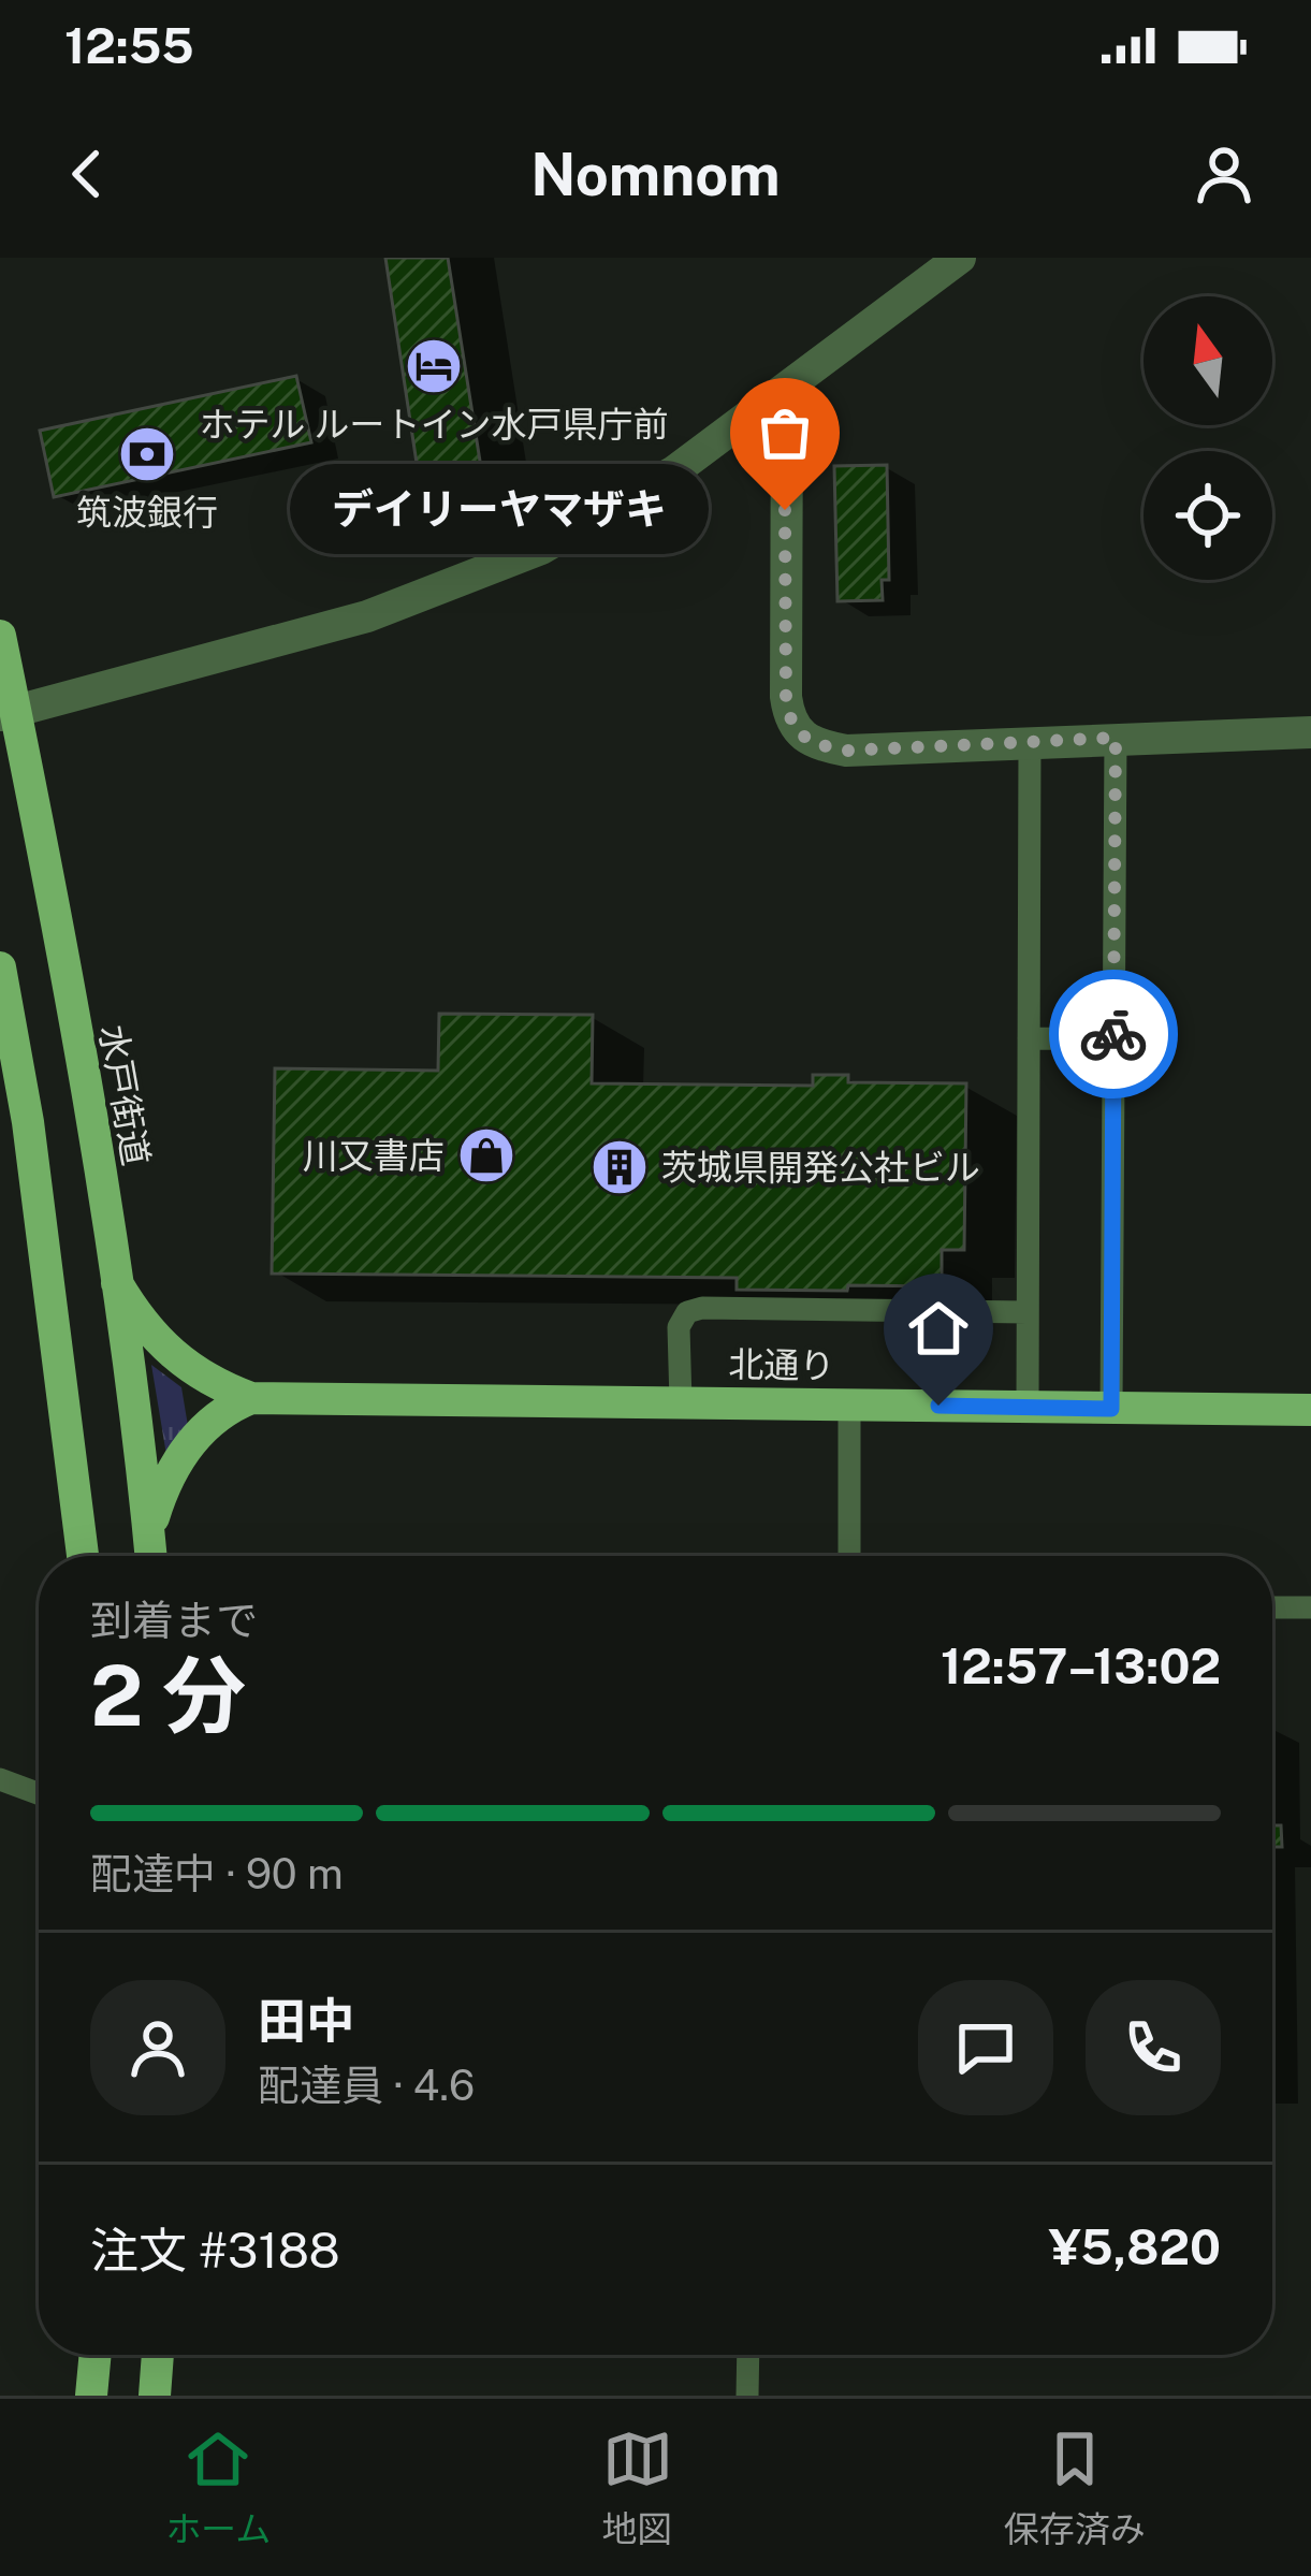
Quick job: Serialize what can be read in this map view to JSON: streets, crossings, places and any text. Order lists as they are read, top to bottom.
{
  "streets": {
    "main road": ["水戸街道", "北通り"]
  },
  "places": {
    "hotel": ["ホテル ルートイン水戸県庁前"],
    "bank": ["筑波銀行"],
    "other": ["デイリーヤマザキ"],
    "shop": ["川又書店"],
    "building": ["茨城県開発公社ビル"]
  },
  "north": "top",
  "page": {
    "status": "12:55",
    "header": "Nomnom",
    "bubble": "デイリーヤマザキ",
    "heading": ["2 分", "到着まで", "12:57–13:02"],
    "panel": [
      "田中",
      "配達員 · 4.6",
      "注文 #3188",
      "¥5,820"
    ],
    "bar": "配達中 · 90 m",
    "tabs": ["ホーム", "地図", "保存済み"]
  }
}
